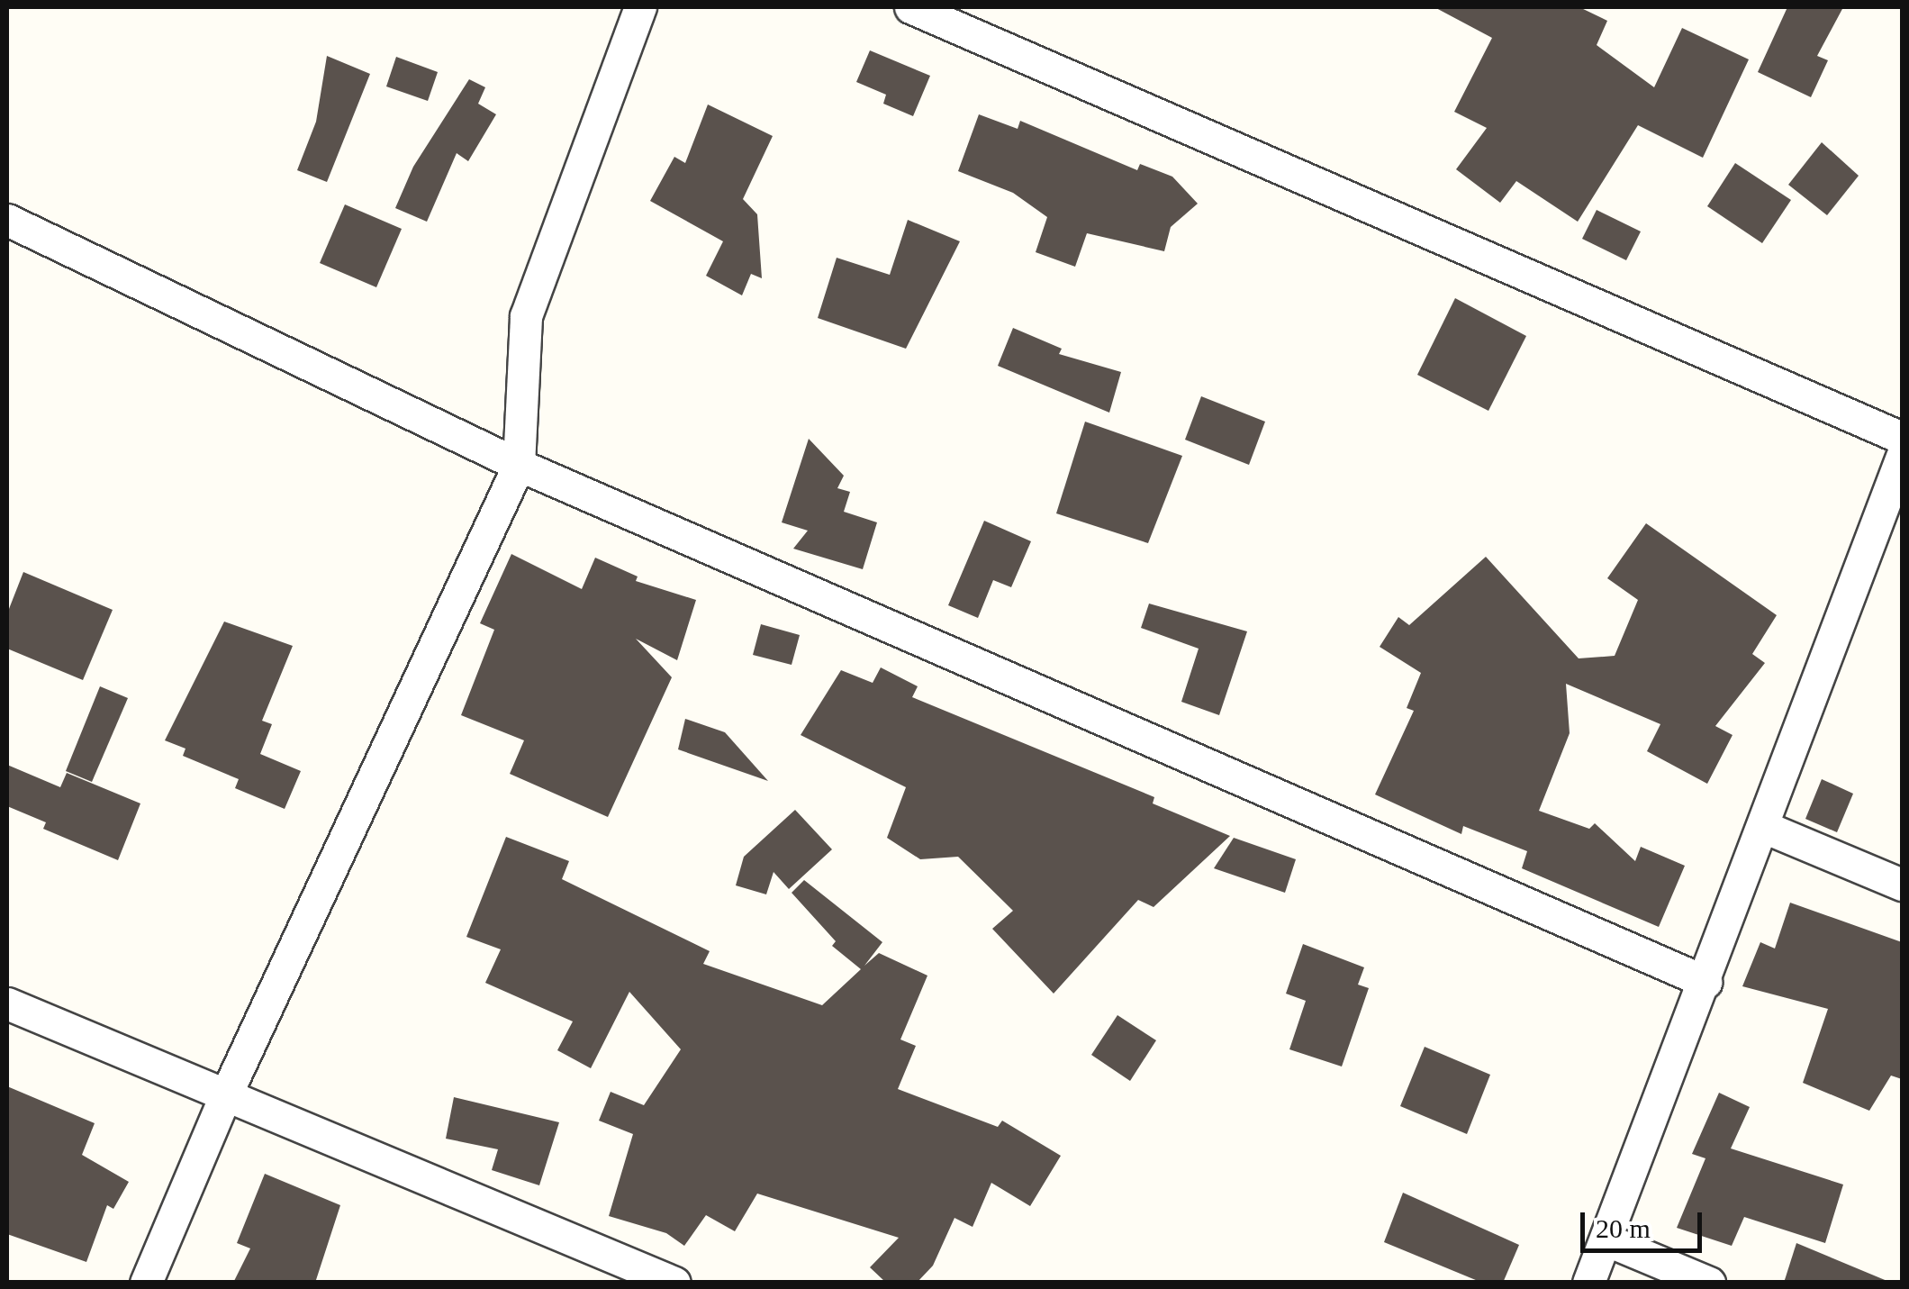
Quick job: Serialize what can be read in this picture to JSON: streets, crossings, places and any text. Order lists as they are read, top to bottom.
{
  "scale_bar": "20 m"
}
